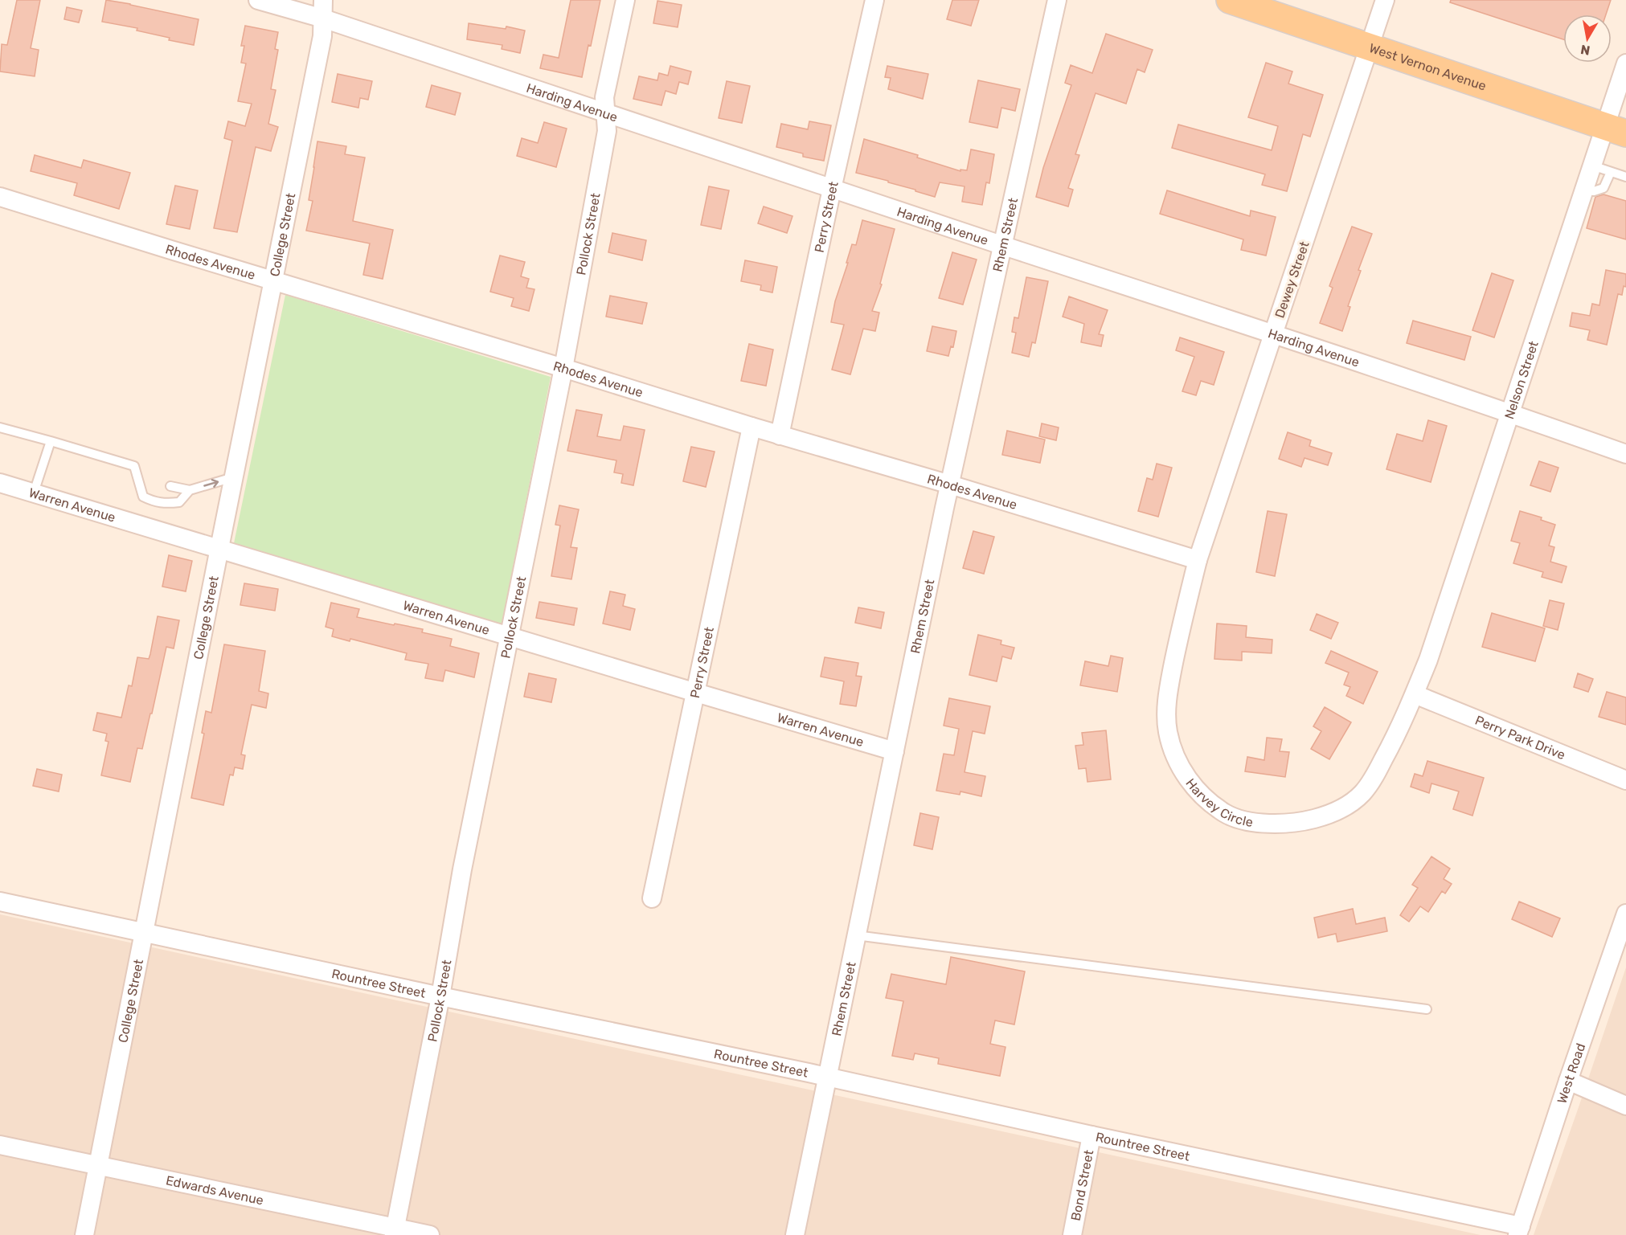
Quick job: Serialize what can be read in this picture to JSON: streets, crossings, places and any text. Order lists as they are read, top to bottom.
{
  "streets": {
    "main road": ["West Vernon Avenue"],
    "street": [
      "Harding Avenue",
      "Perry Street",
      "Pollock Street",
      "College Street",
      "Rhem Street",
      "Rhodes Avenue",
      "Dewey Street",
      "Nelson Street",
      "Warren Avenue",
      "Perry Park Drive",
      "Harvey Circle",
      "Rountree Street",
      "West Road",
      "Bond Street",
      "Edwards Avenue"
    ]
  },
  "crossings": [
    ["West Vernon Avenue", "Dewey Street"],
    ["West Vernon Avenue", "Nelson Street"],
    ["Harding Avenue", "Perry Street"],
    ["Harding Avenue", "Pollock Street"],
    ["Harding Avenue", "College Street"],
    ["Harding Avenue", "Rhem Street"],
    ["Harding Avenue", "Dewey Street"],
    ["Harding Avenue", "Nelson Street"],
    ["Perry Street", "Rhodes Avenue"],
    ["Perry Street", "Warren Avenue"],
    ["Pollock Street", "Rhodes Avenue"],
    ["Pollock Street", "Warren Avenue"],
    ["Pollock Street", "Rountree Street"],
    ["Pollock Street", "Edwards Avenue"],
    ["College Street", "Rhodes Avenue"],
    ["College Street", "Warren Avenue"],
    ["College Street", "Rountree Street"],
    ["College Street", "Edwards Avenue"],
    ["Rhem Street", "Rhodes Avenue"],
    ["Rhem Street", "Warren Avenue"],
    ["Rhem Street", "Rountree Street"],
    ["Rhodes Avenue", "Dewey Street"],
    ["Rhodes Avenue", "Harvey Circle"],
    ["Dewey Street", "Harvey Circle"],
    ["Nelson Street", "Perry Park Drive"],
    ["Nelson Street", "Harvey Circle"],
    ["Perry Park Drive", "Harvey Circle"],
    ["Rountree Street", "West Road"],
    ["Rountree Street", "Bond Street"]
  ],
  "north": "bottom"
}
